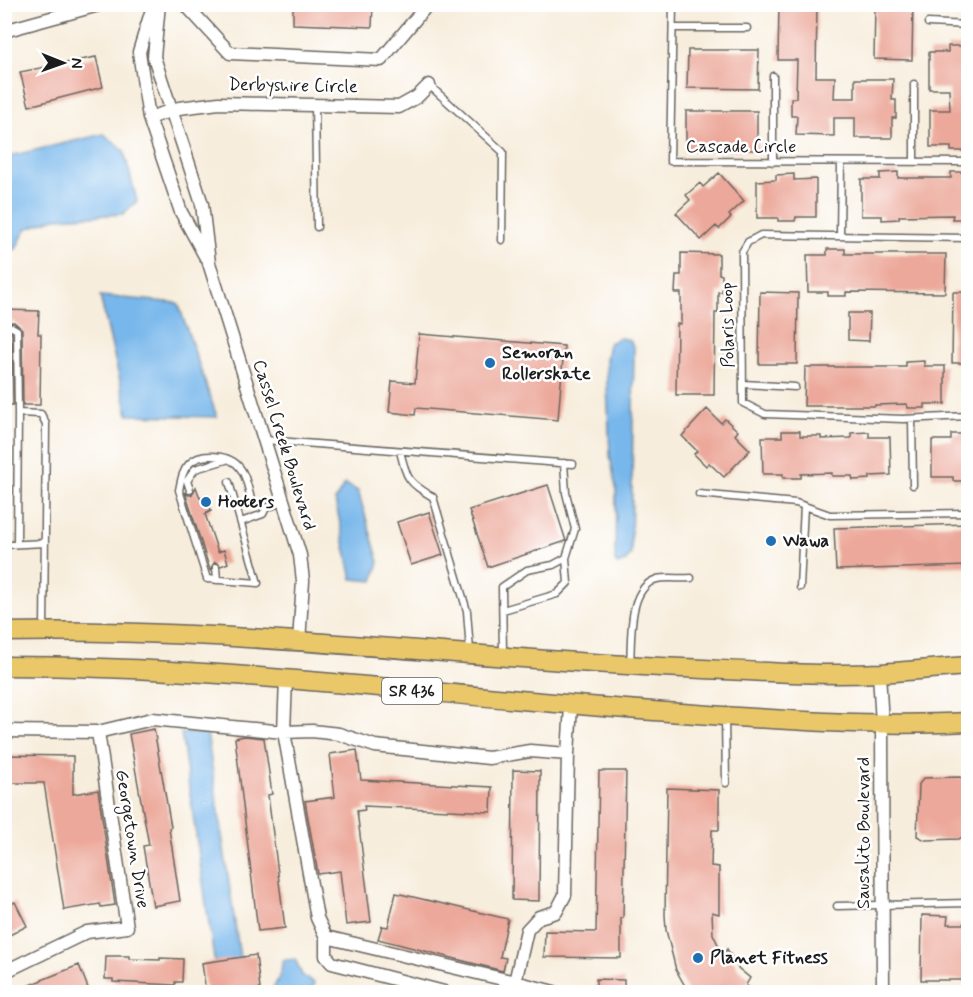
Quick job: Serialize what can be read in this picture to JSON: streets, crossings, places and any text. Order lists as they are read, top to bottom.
{
  "streets": {
    "main road": ["SR 436"],
    "street": [
      "Derbyshire Circle",
      "Cassel Creek Boulevard",
      "Sausalito Boulevard",
      "Georgetown Drive"
    ],
    "lane": ["Cascade Circle", "Polaris Loop"]
  },
  "crossings": [
    ["Derbyshire Circle", "Cassel Creek Boulevard"],
    ["Cassel Creek Boulevard", "SR 436"],
    ["SR 436", "Sausalito Boulevard"]
  ],
  "places": [
    "Semoran Rollerskate",
    "Hooters",
    "Wawa",
    "Planet Fitness"
  ],
  "north": "right"
}
